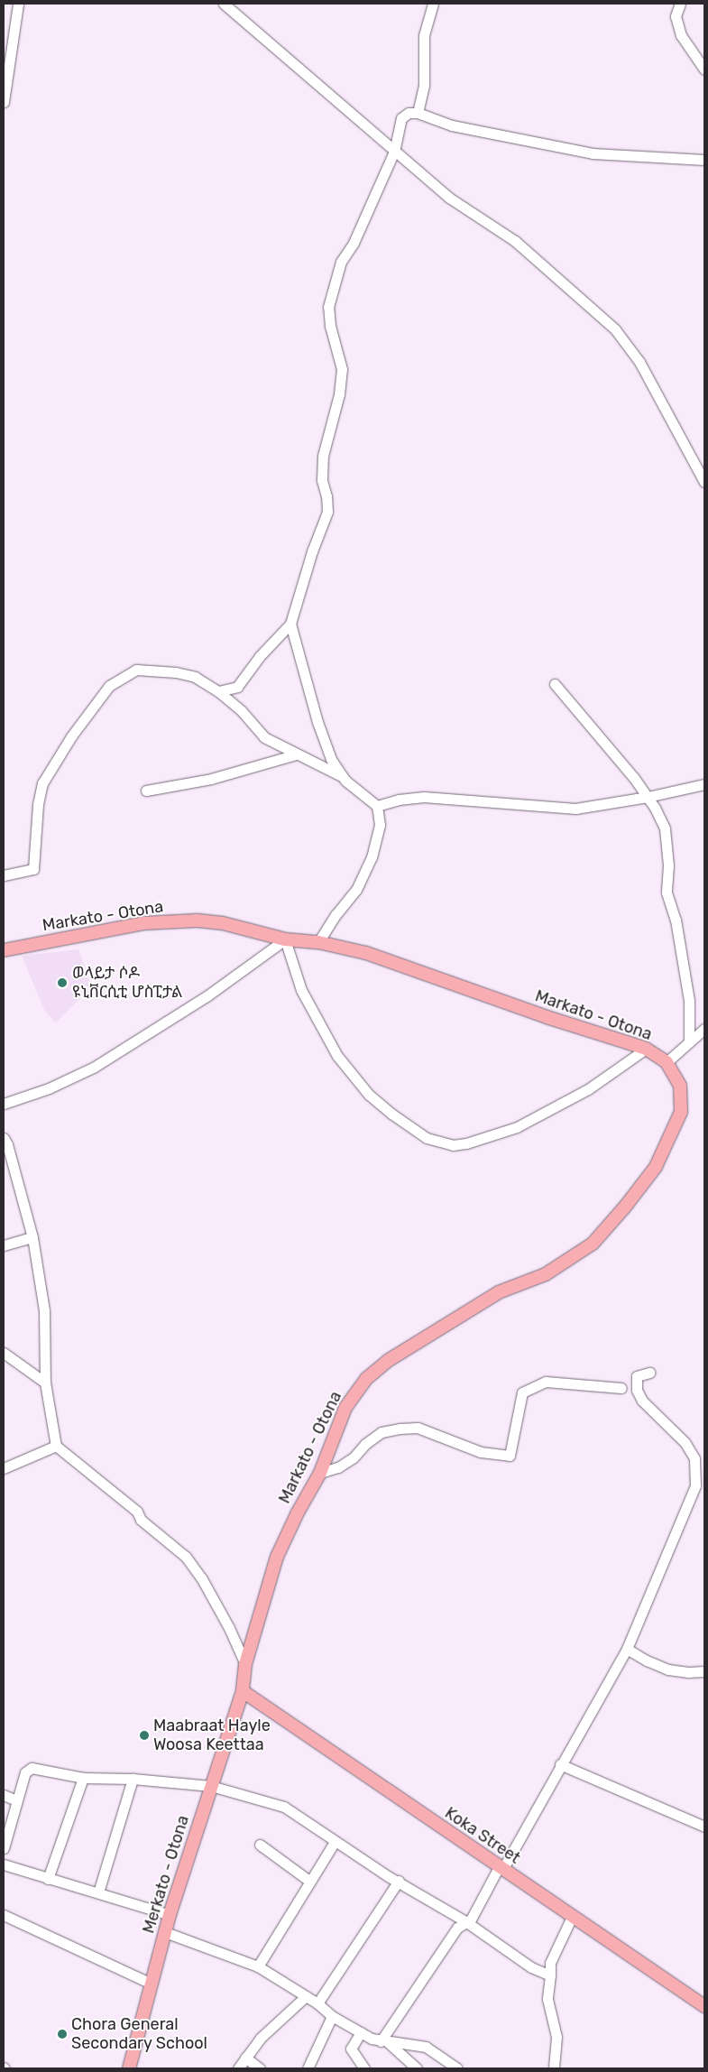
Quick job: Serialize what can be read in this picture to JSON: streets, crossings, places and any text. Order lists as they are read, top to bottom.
{
  "streets": {
    "main road": ["Markato - Otona", "Koka Street", "Merkato - Otona"]
  },
  "crossings": [
    ["Markato - Otona", "Koka Street"],
    ["Markato - Otona", "Merkato - Otona"],
    ["Koka Street", "Merkato - Otona"]
  ],
  "places": ["ወላይታ ሶዶ ዩኒቨርሲቲ ሆስፒታል", "Maabraat Hayle Woosa Keettaa", "Chora General Secondary School"]
}
